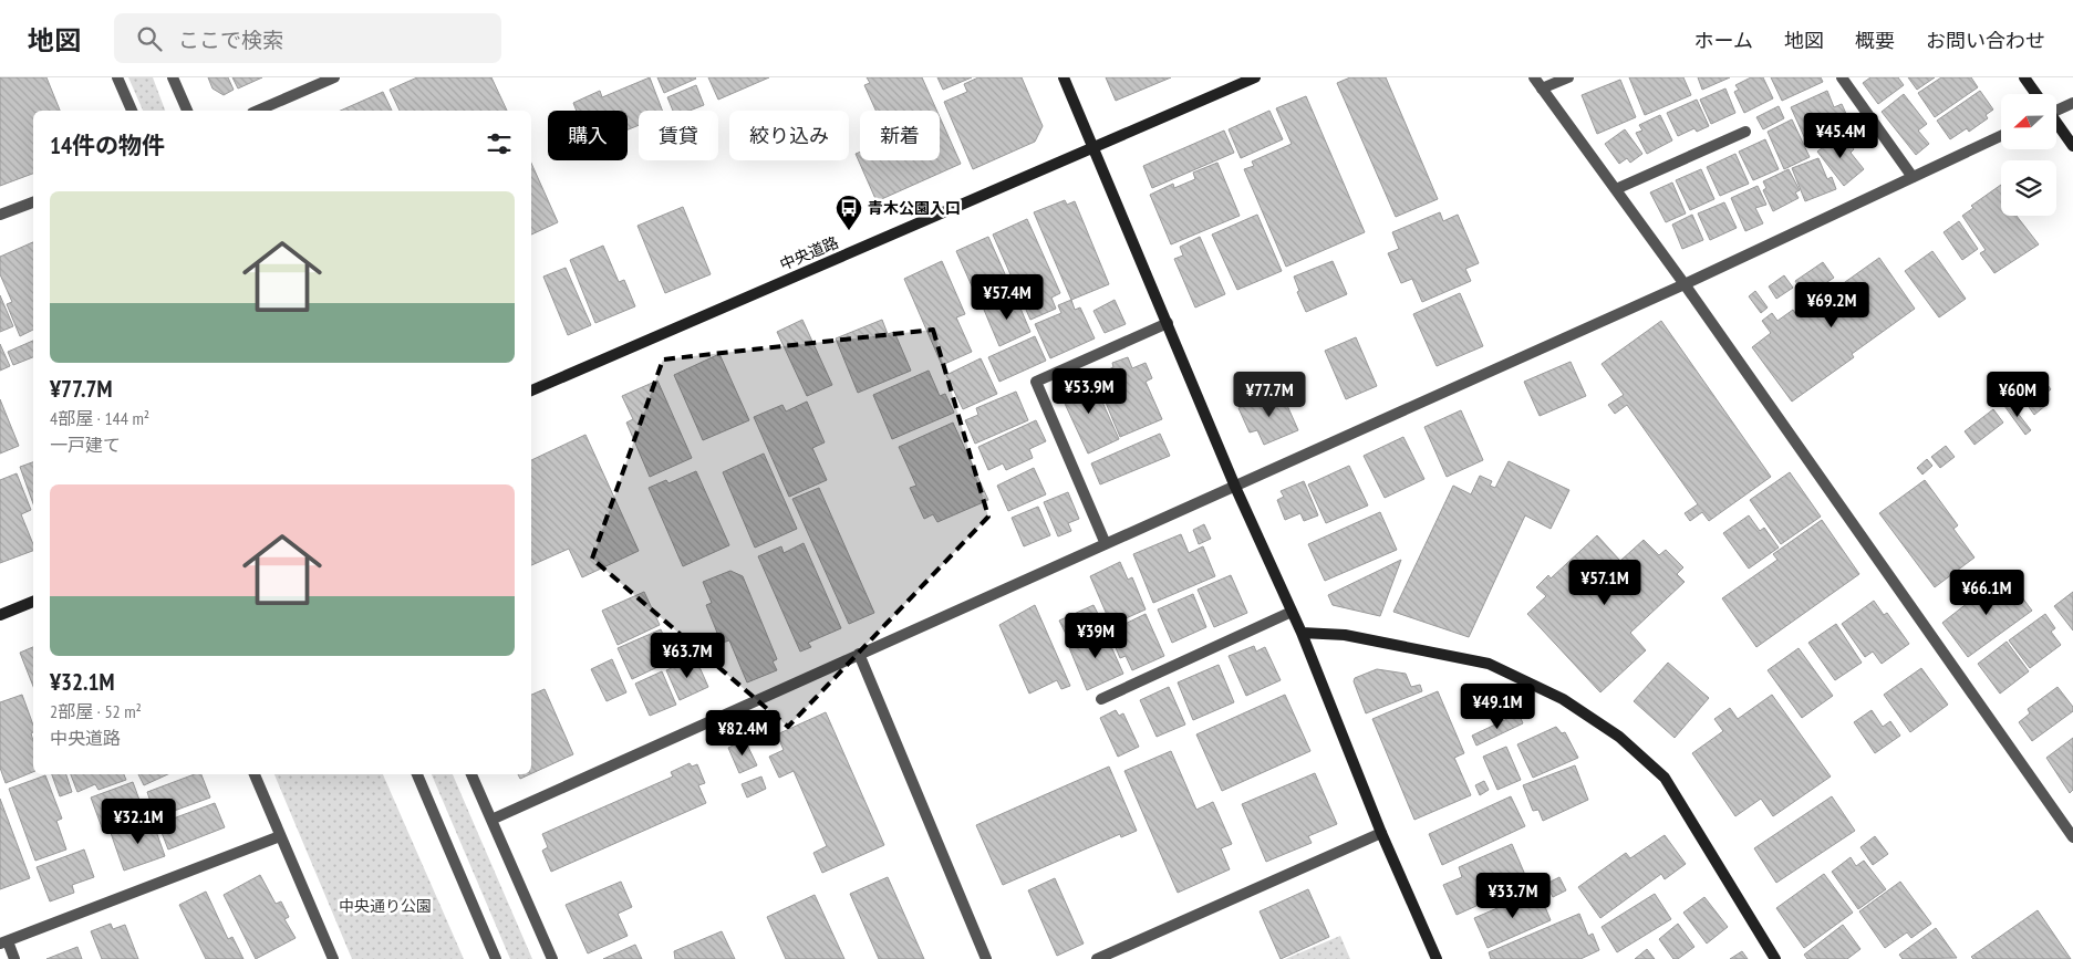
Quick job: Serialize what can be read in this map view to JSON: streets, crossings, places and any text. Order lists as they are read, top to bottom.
{
  "streets": {
    "street": ["中央道路"]
  },
  "parks": ["中央通り公園"],
  "places": {
    "bus stop": ["青木公園入口"]
  },
  "north": "left",
  "page": {
    "header": "地図",
    "search": "ここで検索",
    "nav": [
      "ホーム",
      "地図",
      "概要",
      "お問い合わせ"
    ],
    "chip": [
      "購入",
      "賃貸",
      "絞り込み",
      "新着"
    ],
    "heading": "14件の物件",
    "price": [
      "¥45.4M",
      "¥57.4M",
      "¥69.2M",
      "¥53.9M",
      "¥77.7M",
      "¥60M",
      "¥57.1M",
      "¥66.1M",
      "¥39M",
      "¥63.7M",
      "¥49.1M",
      "¥82.4M",
      "¥32.1M",
      "¥33.7M"
    ],
    "list": [
      {
        "name": "¥77.7M",
        "note": "4部屋 · 144 m² · 一戸建て"
      },
      {
        "name": "¥32.1M",
        "note": "2部屋 · 52 m² · 中央道路"
      }
    ]
  }
}
